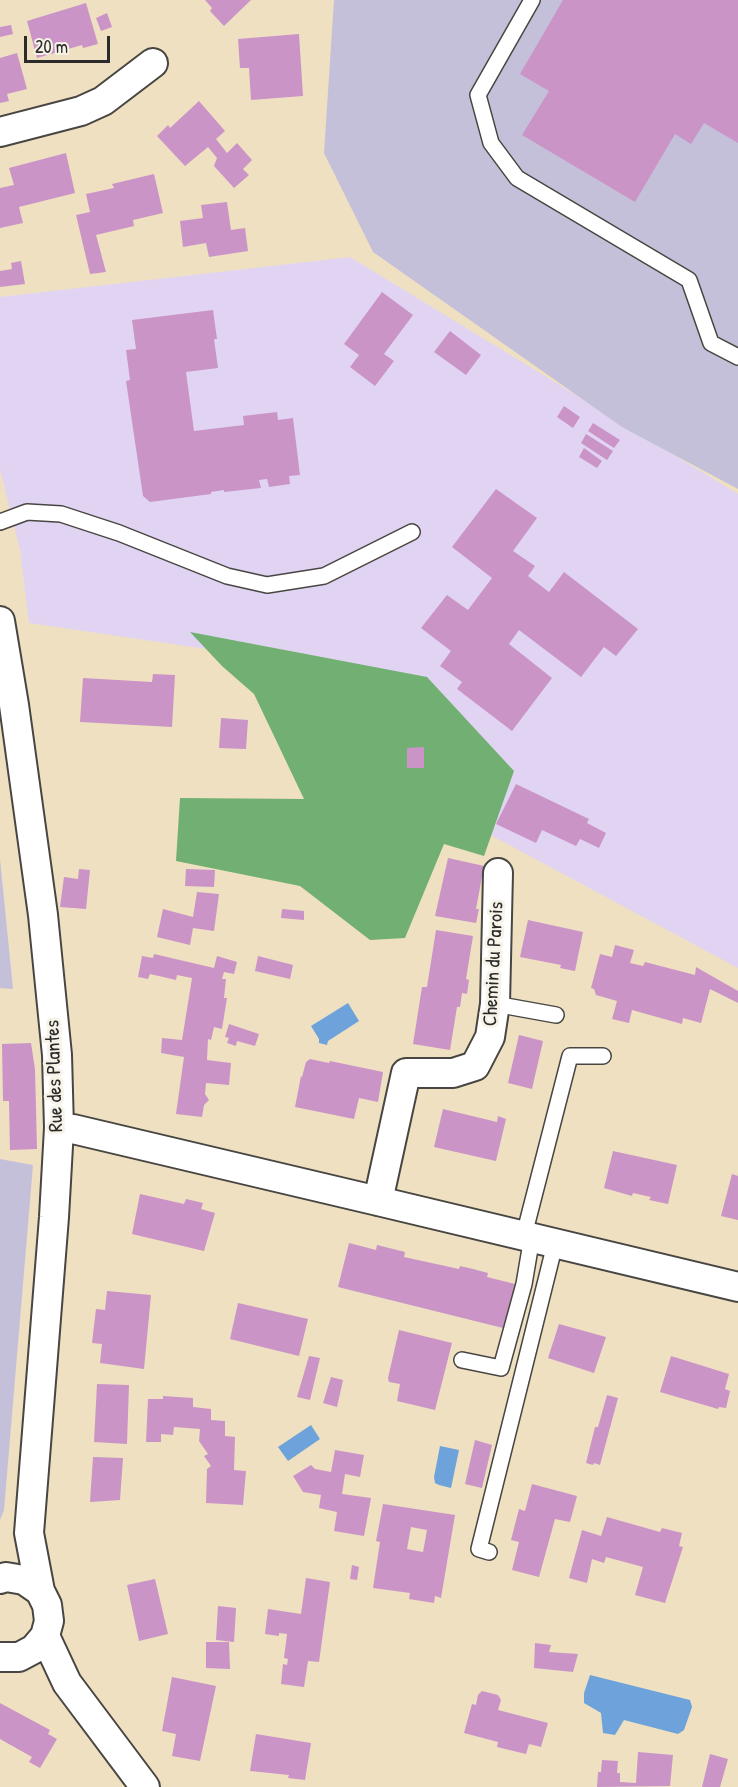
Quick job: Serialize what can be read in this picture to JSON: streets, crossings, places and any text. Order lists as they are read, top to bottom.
{
  "streets": {
    "street": ["Chemin du Parois", "Rue des Plantes"]
  },
  "scale_bar": "20 m"
}
